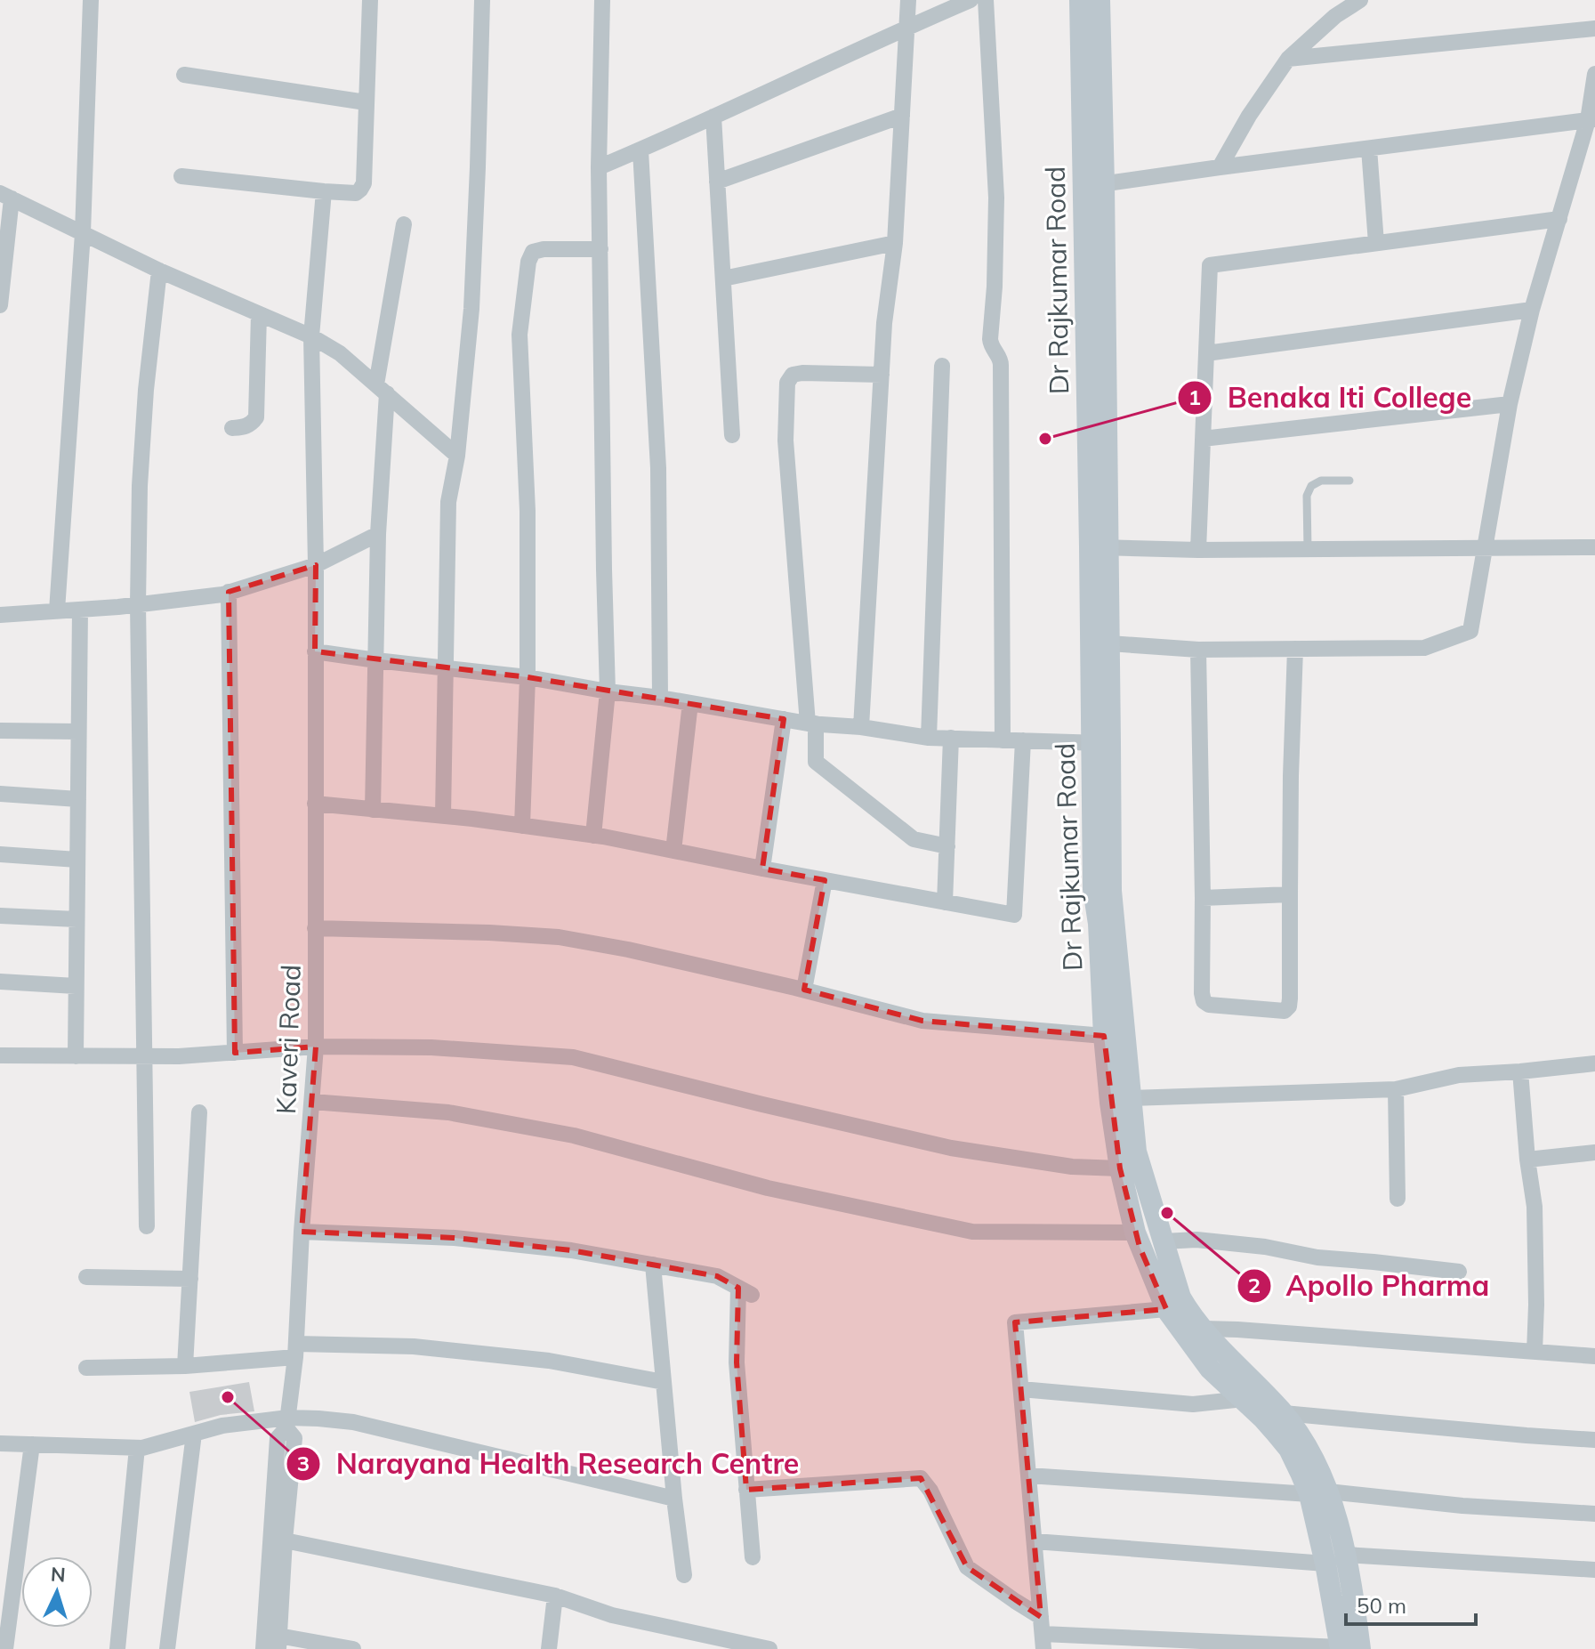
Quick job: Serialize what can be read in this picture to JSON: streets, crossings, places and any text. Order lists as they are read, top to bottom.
{
  "streets": {
    "main road": ["Dr Rajkumar Road"],
    "street": ["Kaveri Road"]
  },
  "places": ["Benaka Iti College", "Apollo Pharma", "Narayana Health Research Centre"],
  "scale_bar": "50 m",
  "north": "top"
}
